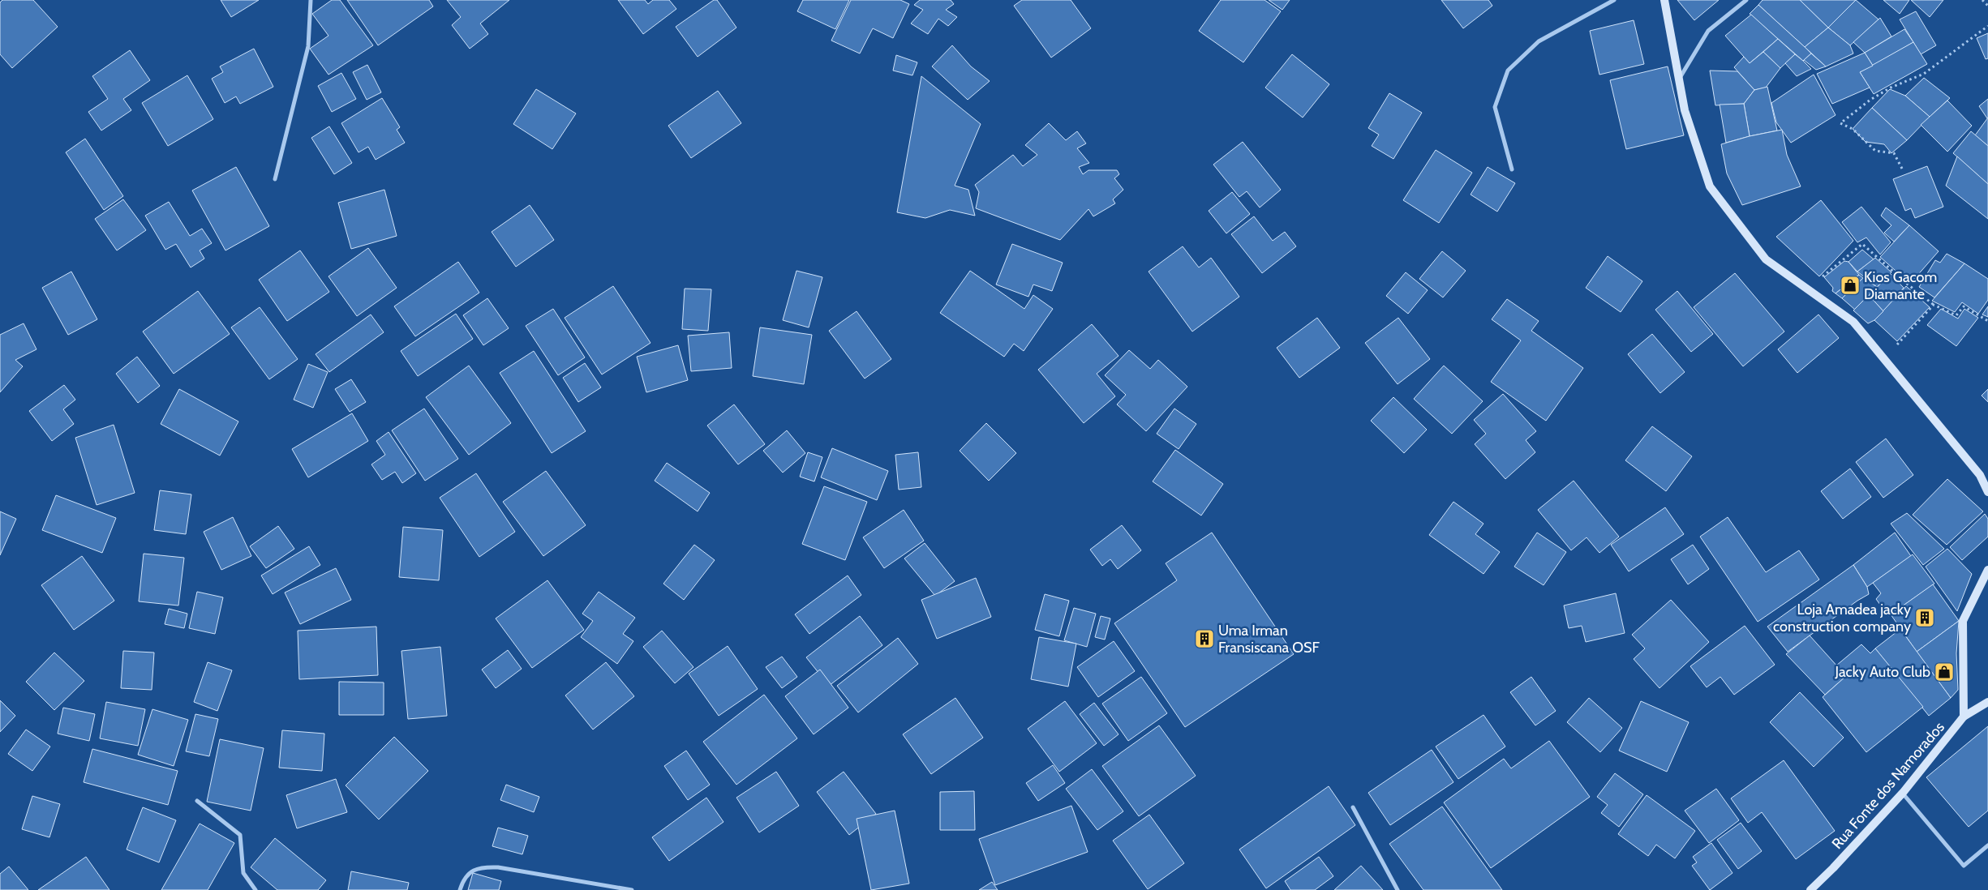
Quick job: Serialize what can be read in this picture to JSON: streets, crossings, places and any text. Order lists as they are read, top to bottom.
{
  "streets": {
    "street": ["Rua Fonte dos Namorados"]
  },
  "places": {
    "shop": ["Kios Gacom Diamante", "Jacky Auto Club"],
    "building": ["Loja Amadea jacky construction company", "Uma Irman Fransiscana OSF"]
  }
}
